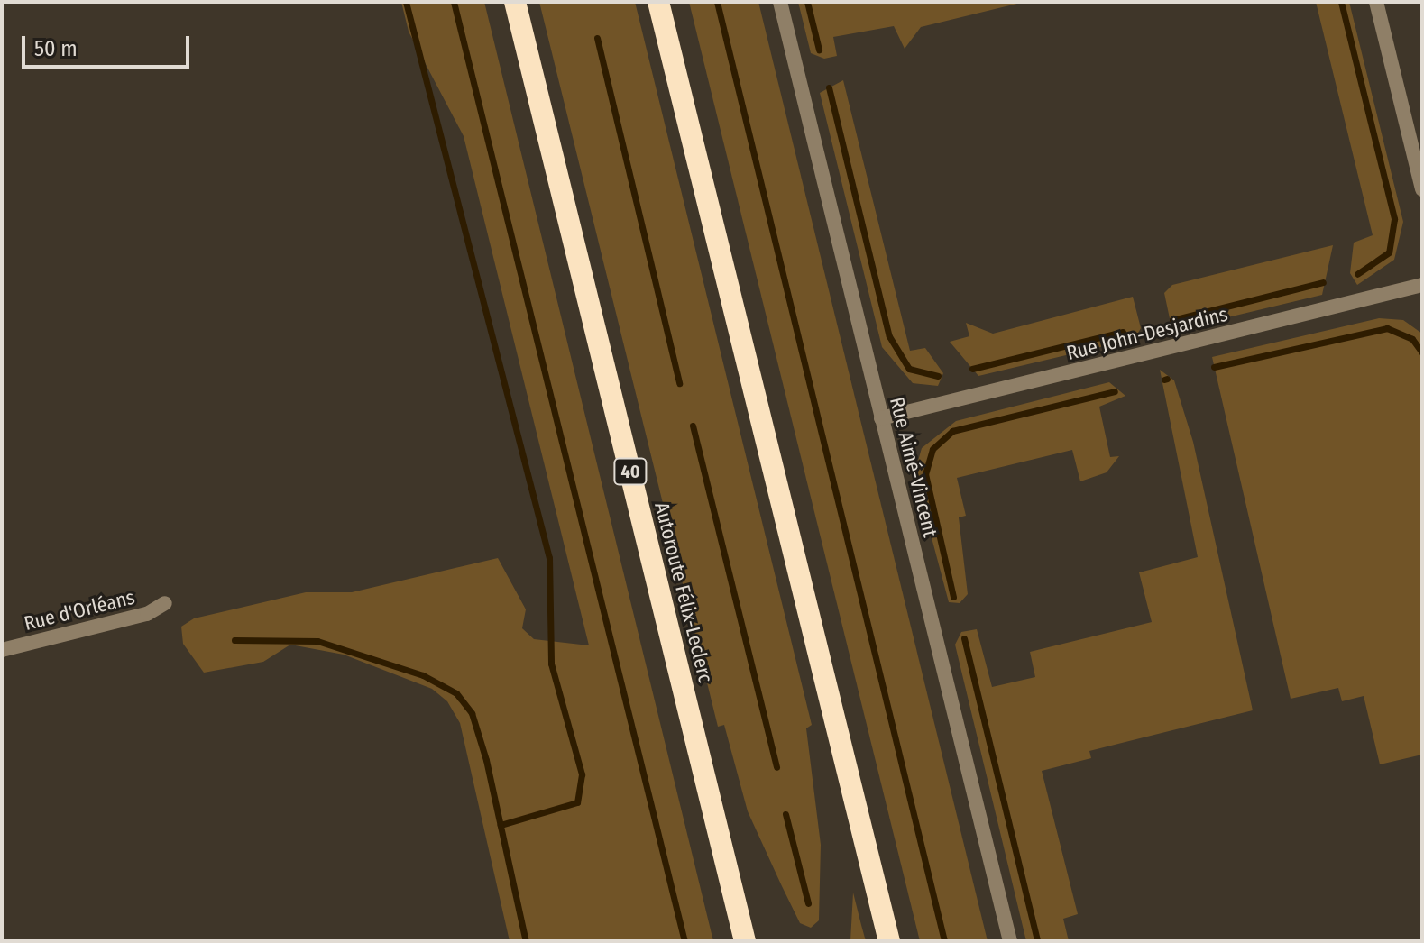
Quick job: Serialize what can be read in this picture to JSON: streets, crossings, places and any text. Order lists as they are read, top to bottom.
{
  "streets": {
    "highway": ["40", "Autoroute Félix-Leclerc"],
    "street": ["Rue John-Desjardins", "Rue Aimé-Vincent", "Rue d'Orléans"]
  },
  "crossings": [
    ["Rue John-Desjardins", "Rue Aimé-Vincent"]
  ],
  "scale_bar": "50 m"
}
